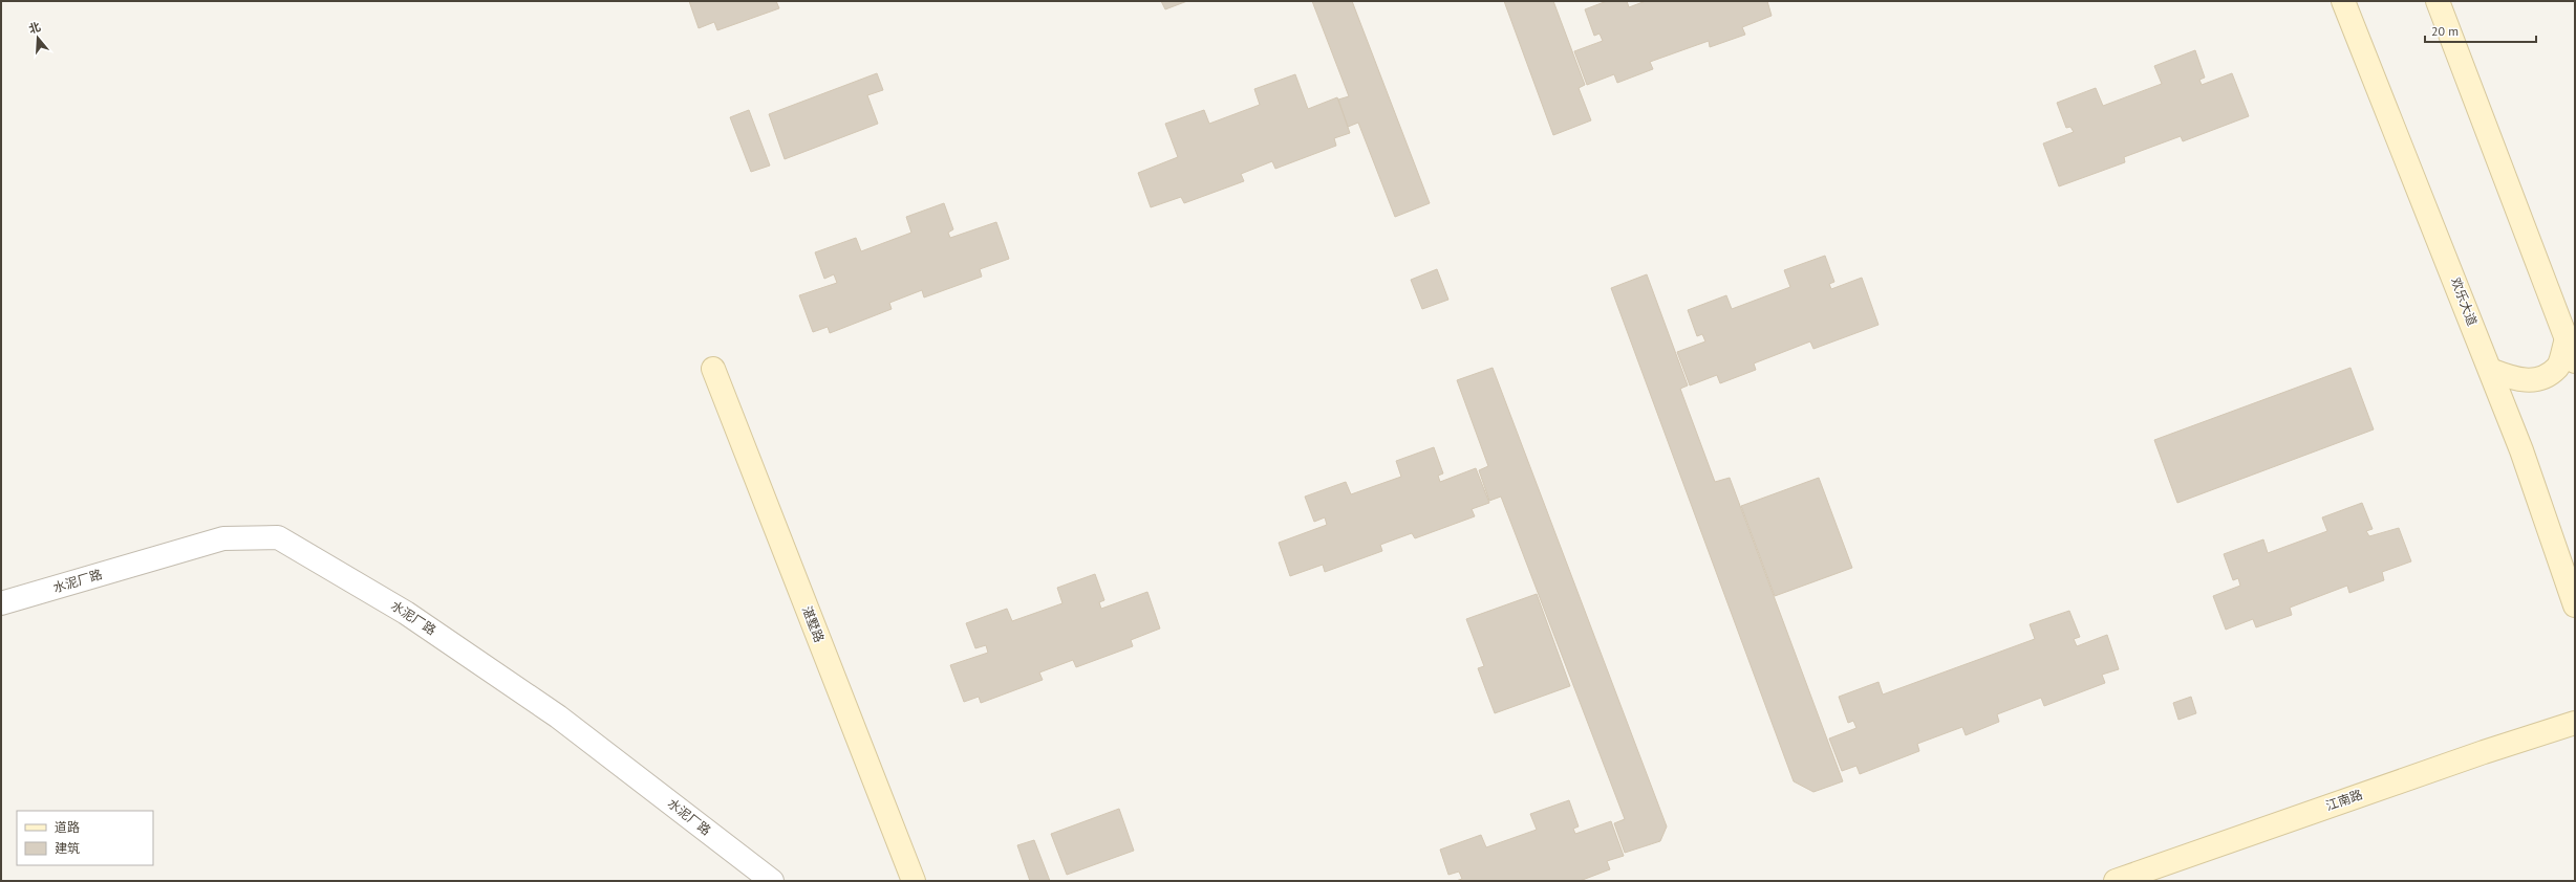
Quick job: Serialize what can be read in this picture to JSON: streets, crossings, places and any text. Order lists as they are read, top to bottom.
{
  "streets": {
    "main road": ["欢乐大道", "湛墅路", "江南路"],
    "street": ["水泥厂路"]
  },
  "legend": ["道路", "建筑"],
  "scale_bar": "20 m",
  "north": "top"
}
